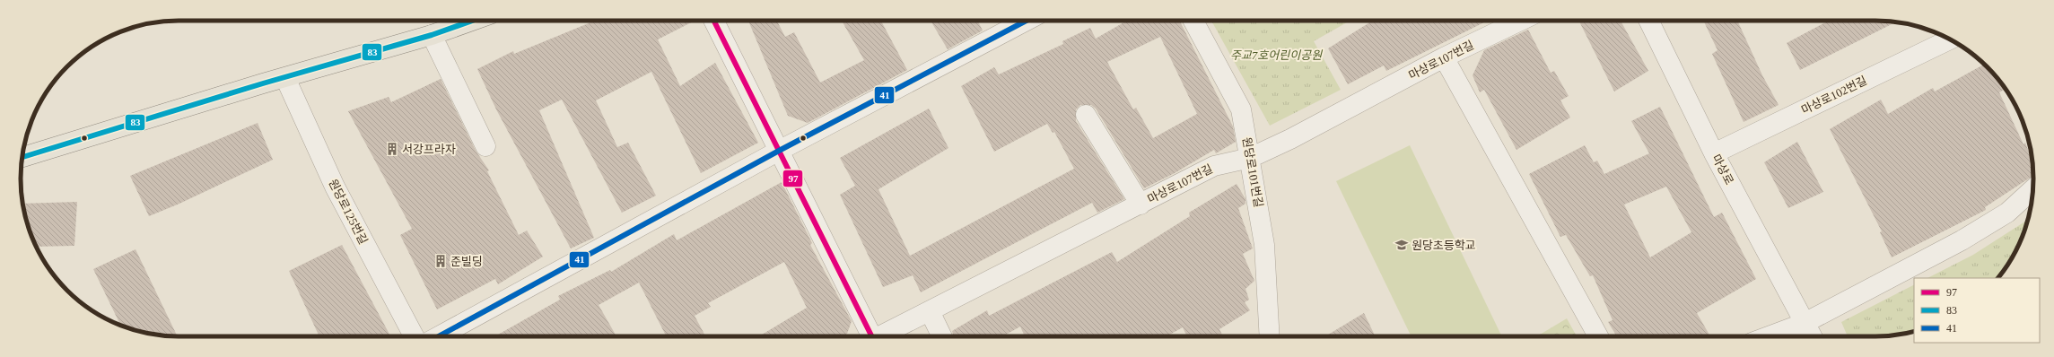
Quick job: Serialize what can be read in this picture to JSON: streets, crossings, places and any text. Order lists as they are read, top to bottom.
{
  "streets": {
    "street": [
      "마상로107번길",
      "마상로102번길",
      "마상로",
      "원당로101번길",
      "원당로125번길"
    ]
  },
  "crossings": [
    ["마상로107번길", "원당로101번길"],
    ["마상로102번길", "마상로"]
  ],
  "parks": ["주교7호어린이공원"],
  "places": {
    "building": ["서강프라자", "준빌딩"],
    "school or university": ["원당초등학교"]
  },
  "lines": ["transit line 97", "transit line 83", "transit line 41"],
  "legend": ["97", "83", "41"]
}
